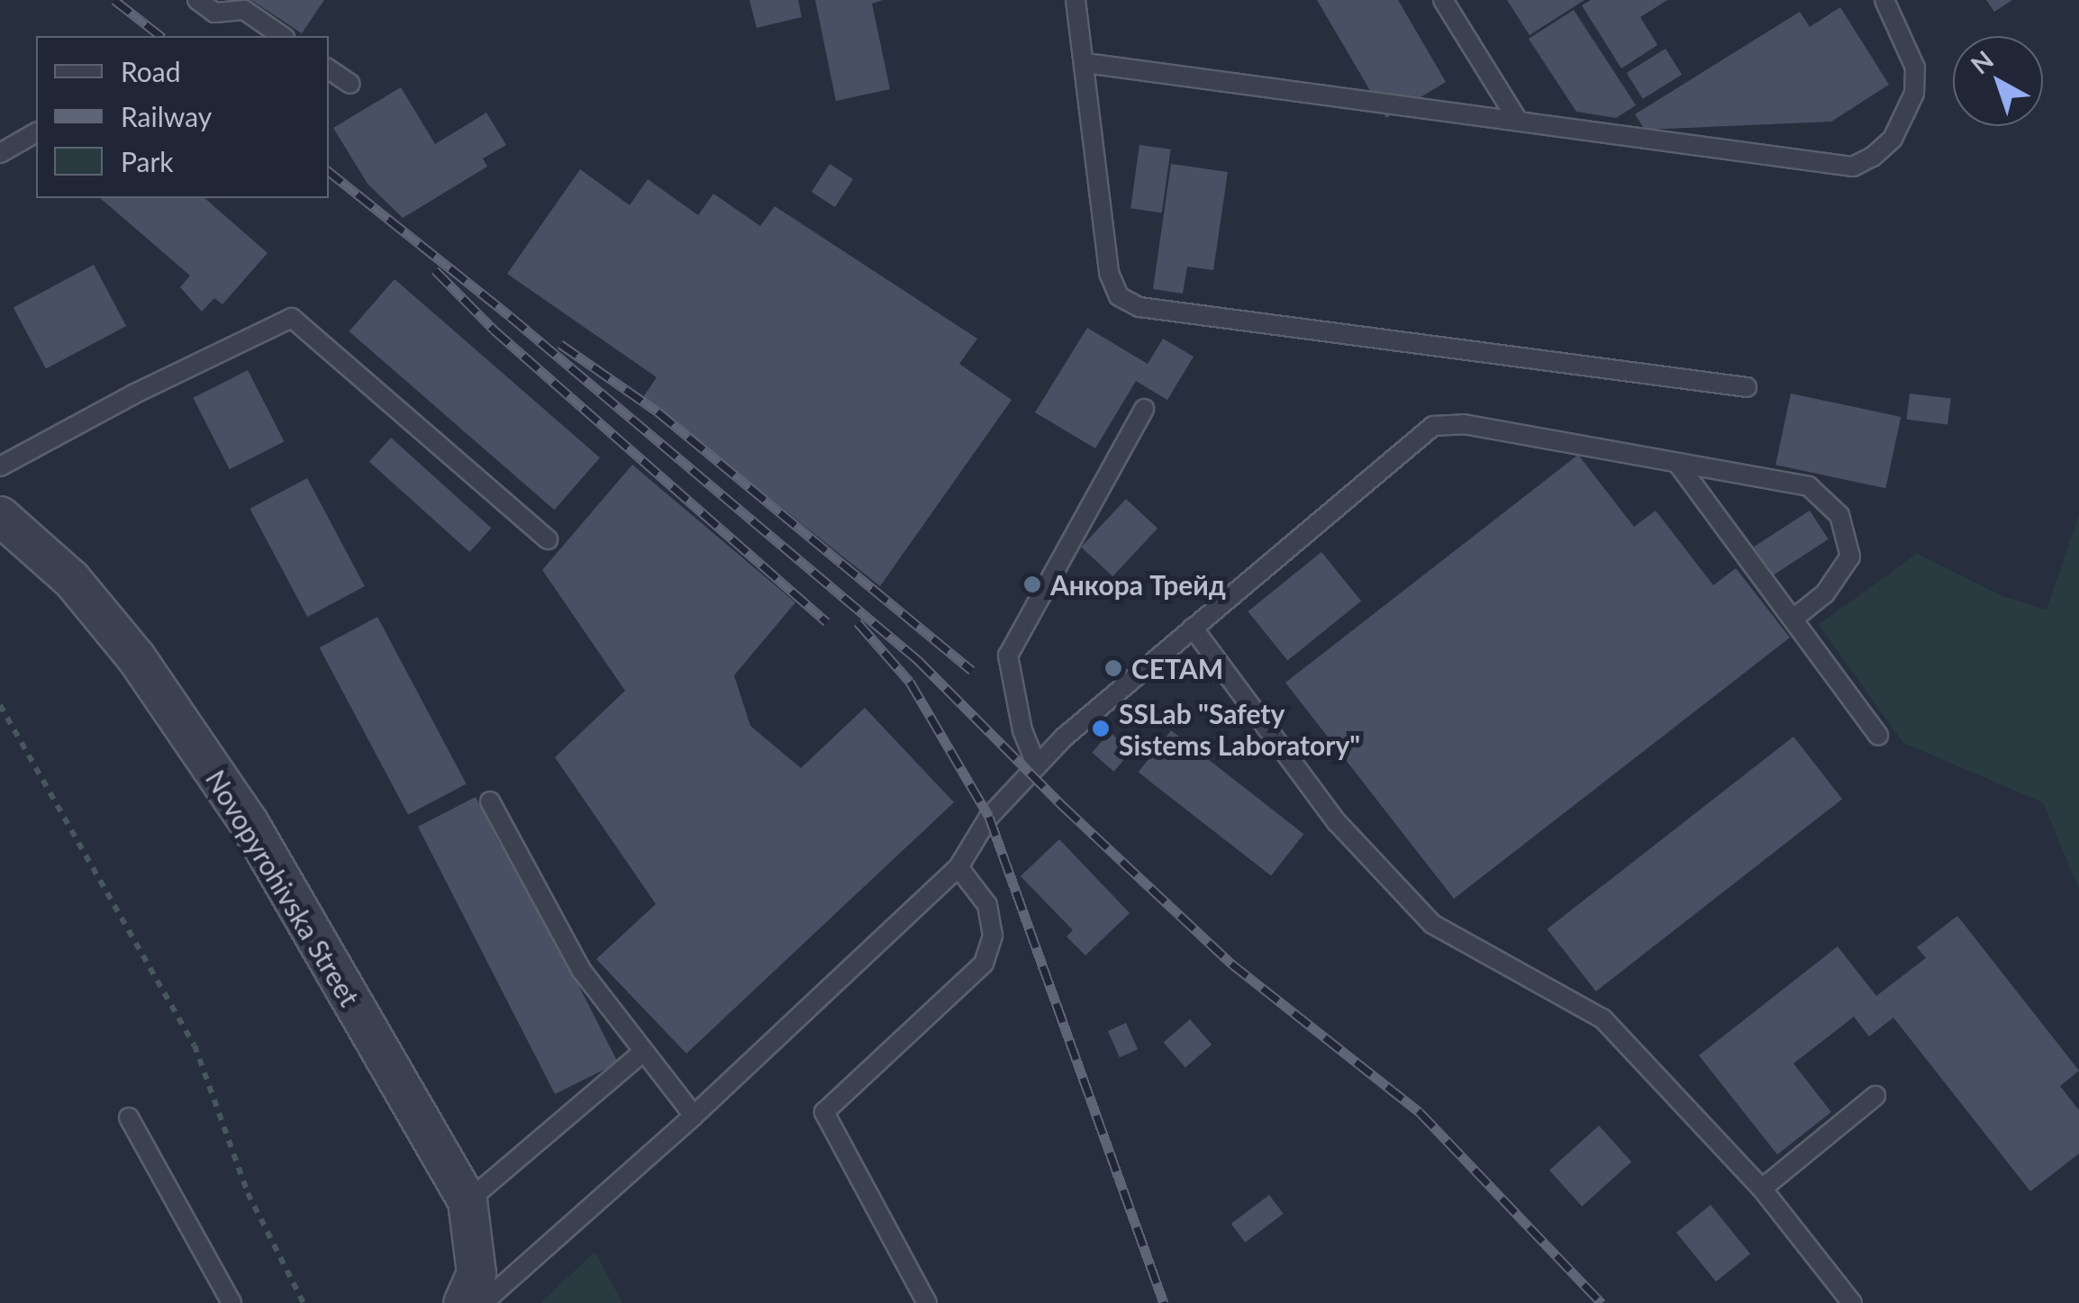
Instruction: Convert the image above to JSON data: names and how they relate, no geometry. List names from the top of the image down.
{
  "streets": {
    "street": ["Novopyrohivska Street"]
  },
  "places": ["Анкора Трейд", "СЕТАМ", "SSLab \"Safety Sistems Laboratory\""],
  "legend": ["Road", "Railway", "Park"],
  "north": "top left"
}
